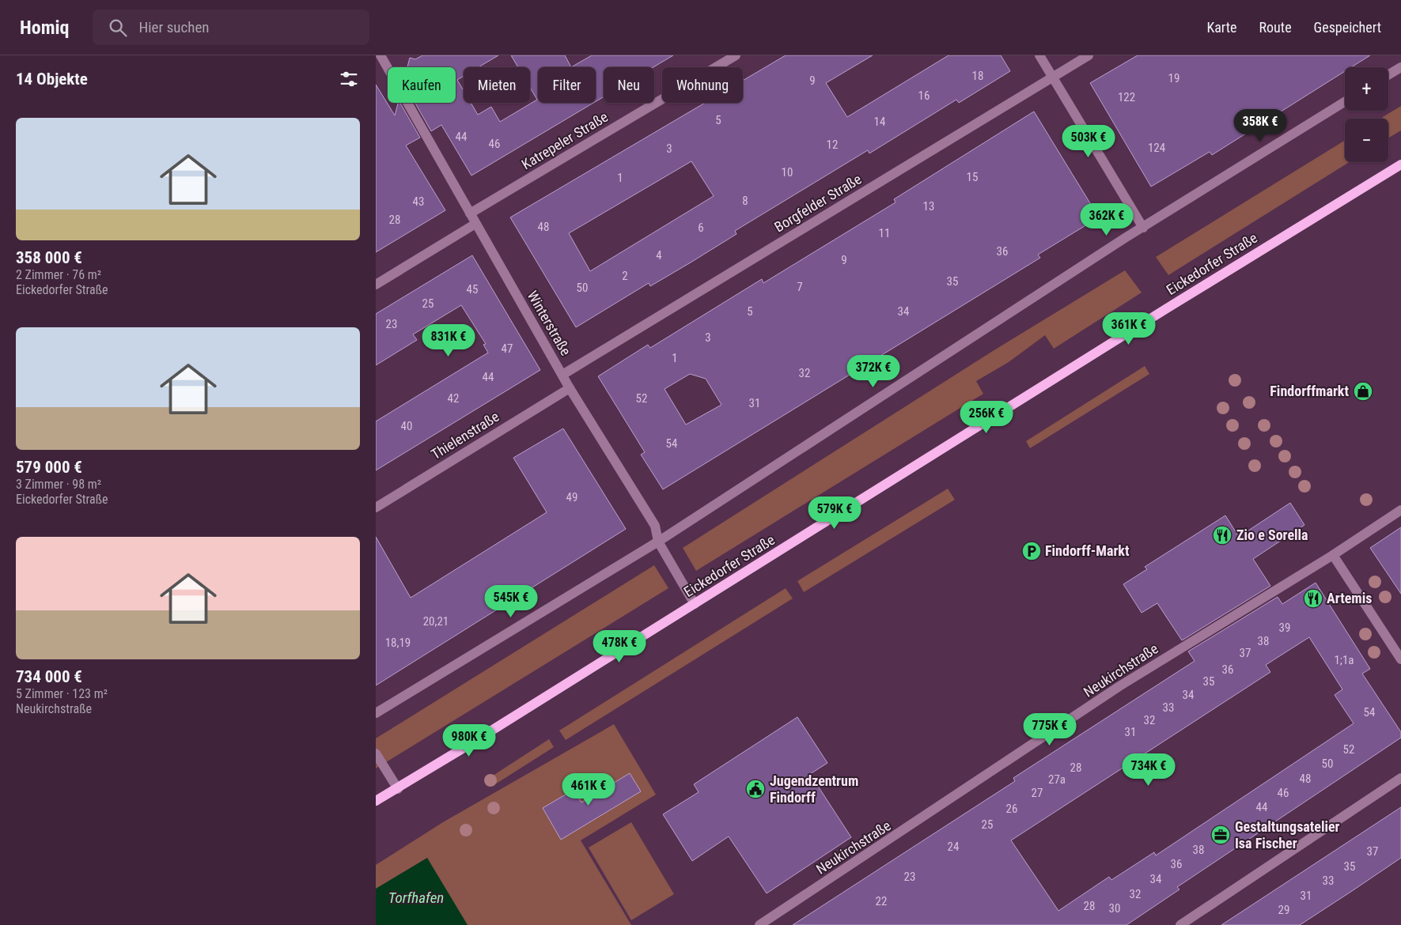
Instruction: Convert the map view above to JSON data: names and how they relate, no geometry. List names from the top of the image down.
{
  "streets": {
    "main road": ["Eickedorfer Straße"],
    "street": [
      "Katrepeler Straße",
      "Borgfelder Straße",
      "Winterstraße",
      "Thielenstraße",
      "Neukirchstraße"
    ]
  },
  "crossings": [
    ["Katrepeler Straße", "Winterstraße"],
    ["Borgfelder Straße", "Winterstraße"],
    ["Eickedorfer Straße", "Winterstraße"],
    ["Winterstraße", "Thielenstraße"]
  ],
  "water": ["Torfhafen"],
  "places": {
    "shop": ["Findorffmarkt"],
    "restaurant": ["Zio e Sorella", "Artemis"],
    "parking": ["Findorff-Markt"],
    "public building": ["Jugendzentrum Findorff"],
    "office": ["Gestaltungsatelier Isa Fischer"]
  },
  "house_numbers": [
    "18",
    "19",
    "9",
    "16",
    "122",
    "5",
    "14",
    "44",
    "46",
    "12",
    "124",
    "3",
    "10",
    "15",
    "1",
    "8",
    "43",
    "13",
    "28",
    "48",
    "6",
    "11",
    "36",
    "4",
    "9",
    "2",
    "35",
    "7",
    "50",
    "45",
    "25",
    "5",
    "34",
    "23",
    "3",
    "47",
    "1",
    "32",
    "44",
    "42",
    "52",
    "31",
    "40",
    "54",
    "49",
    "20,21",
    "39",
    "38",
    "18,19",
    "37",
    "1;1a",
    "36",
    "35",
    "34",
    "33",
    "54",
    "32",
    "31",
    "52",
    "50",
    "28",
    "48",
    "27a",
    "27",
    "46",
    "44",
    "26",
    "25",
    "24",
    "38",
    "37",
    "36",
    "35",
    "23",
    "34",
    "33",
    "32",
    "31",
    "22",
    "28",
    "30",
    "29"
  ],
  "page": {
    "header": "Homiq",
    "search": "Hier suchen",
    "nav": ["Karte", "Route", "Gespeichert"],
    "heading": "14 Objekte",
    "map_buttons": ["+", "−"],
    "chip": [
      "Kaufen",
      "Mieten",
      "Filter",
      "Neu",
      "Wohnung"
    ],
    "list": [
      {
        "name": "358 000 €",
        "note": "2 Zimmer · 76 m² · Eickedorfer Straße"
      },
      {
        "name": "579 000 €",
        "note": "3 Zimmer · 98 m² · Eickedorfer Straße"
      },
      {
        "name": "734 000 €",
        "note": "5 Zimmer · 123 m² · Neukirchstraße"
      }
    ],
    "price": [
      "358K €",
      "503K €",
      "362K €",
      "361K €",
      "831K €",
      "372K €",
      "256K €",
      "579K €",
      "545K €",
      "478K €",
      "775K €",
      "980K €",
      "734K €",
      "461K €"
    ]
  }
}
